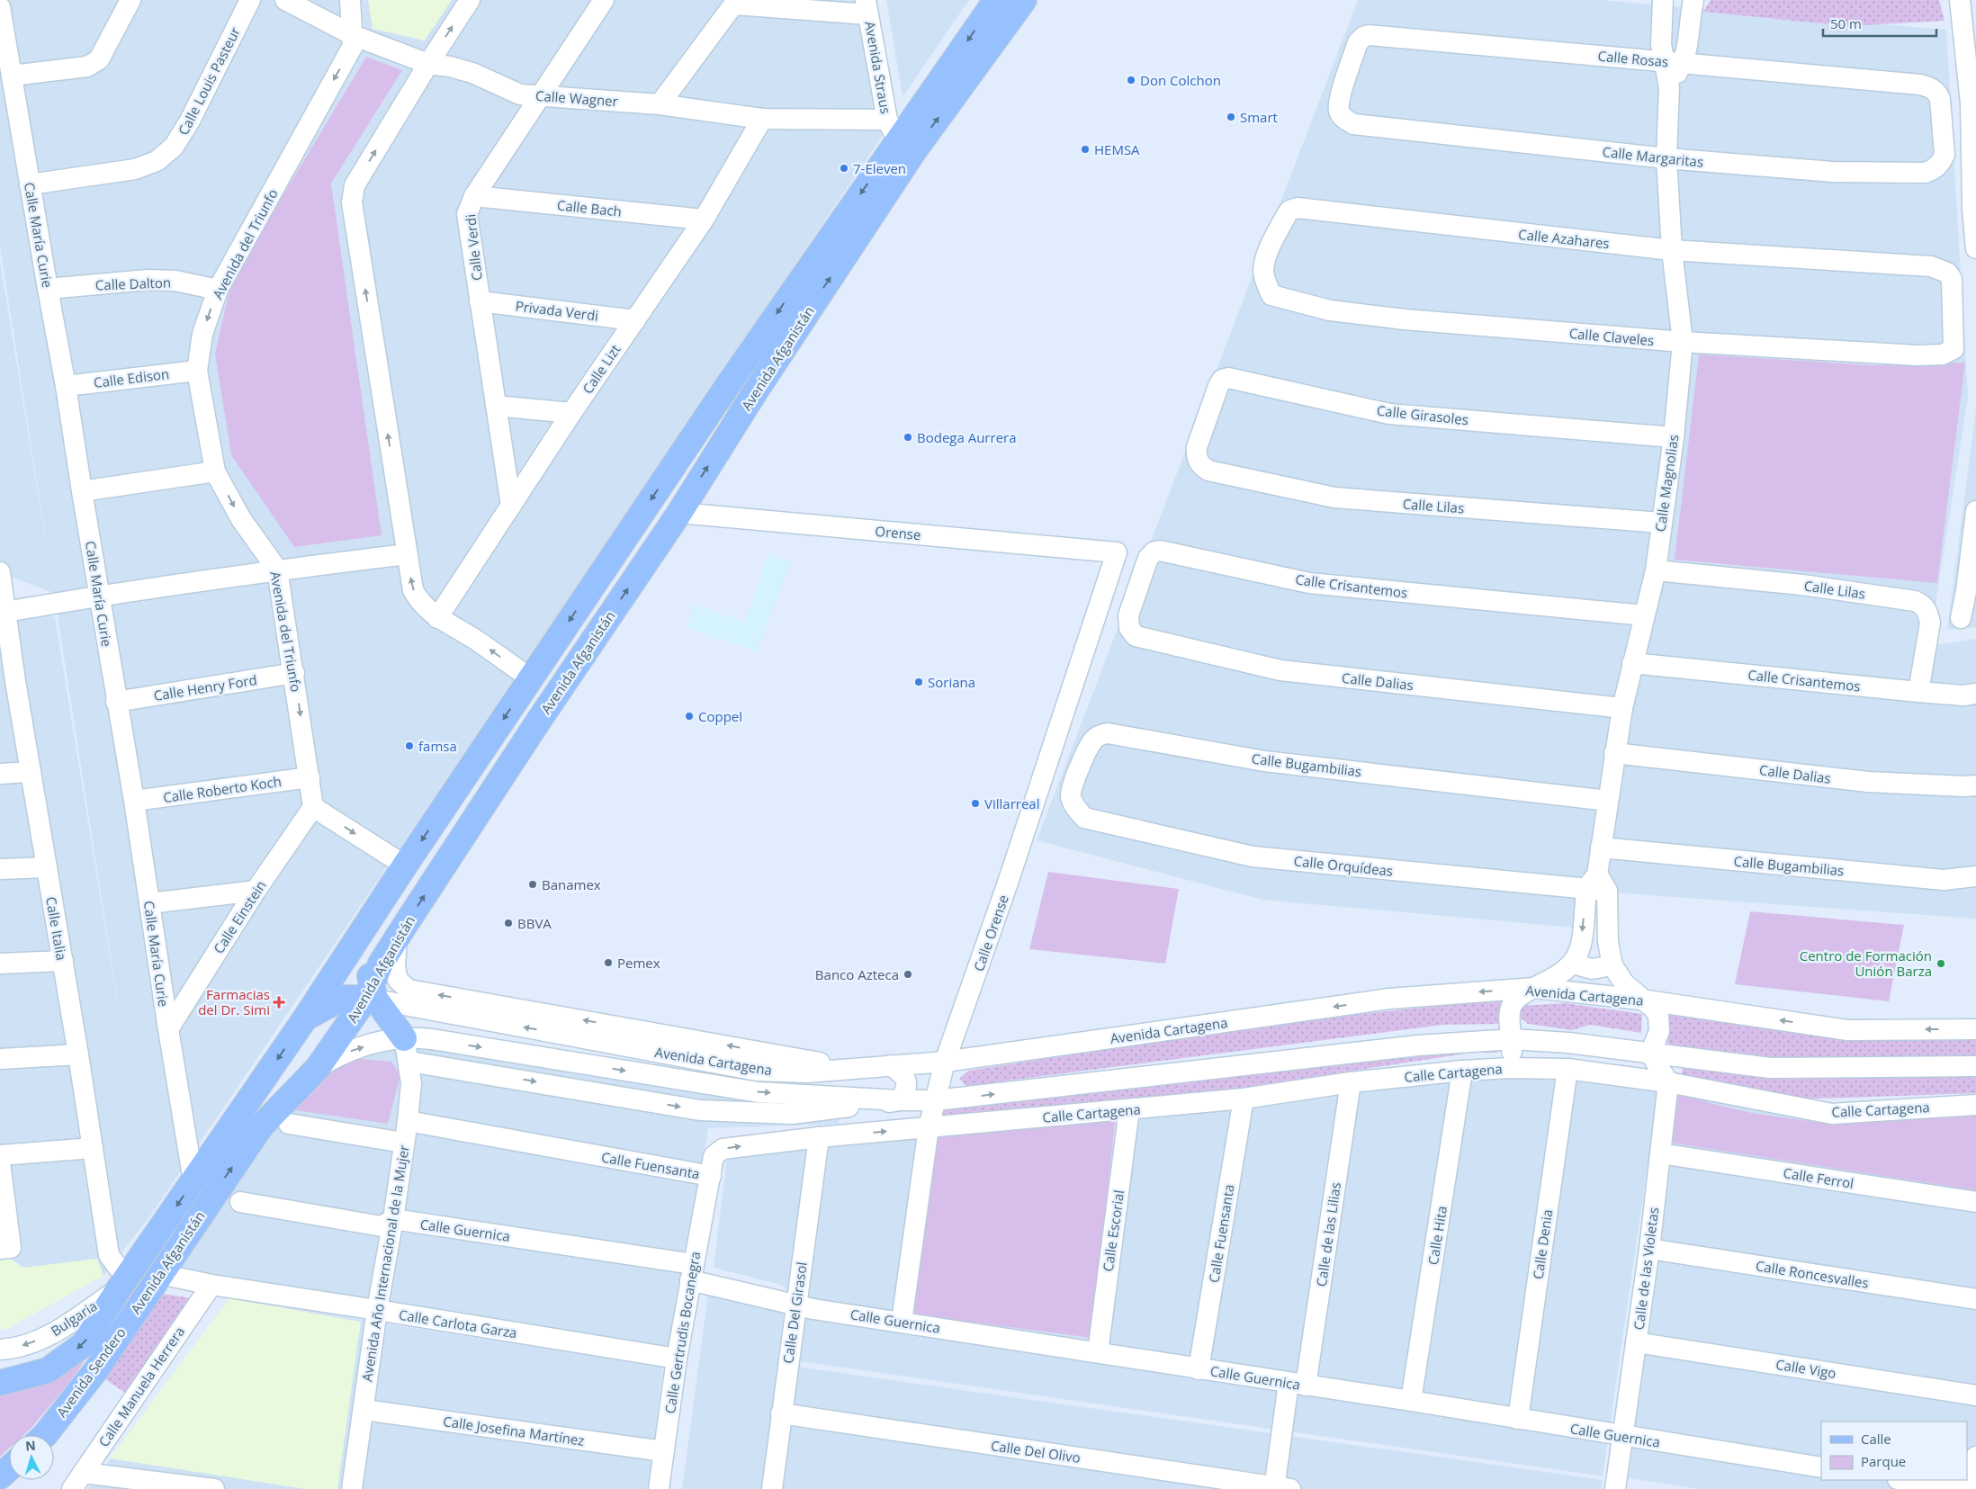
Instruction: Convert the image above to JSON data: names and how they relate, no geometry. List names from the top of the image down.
{
  "streets": {
    "main road": ["Avenida Afganistán", "Avenida Sendero"],
    "street": [
      "Calle Rosas",
      "Avenida Straus",
      "Calle Louis Pasteur",
      "Calle Wagner",
      "Calle Margaritas",
      "Calle Bach",
      "Calle María Curie",
      "Calle Azahares",
      "Avenida del Triunfo",
      "Calle Verdi",
      "Calle Dalton",
      "Privada Verdi",
      "Calle Claveles",
      "Calle Lizt",
      "Calle Edison",
      "Calle Girasoles",
      "Calle Magnolias",
      "Calle Lilas",
      "Orense",
      "Calle Crisantemos",
      "Calle Dalias",
      "Calle Henry Ford",
      "Calle Bugambilias",
      "Calle Roberto Koch",
      "Calle Orquídeas",
      "Calle Einstein",
      "Calle Italia",
      "Calle Orense",
      "Avenida Cartagena",
      "Calle Cartagena",
      "Calle Fuensanta",
      "Calle Ferrol",
      "Calle Guernica",
      "Calle Escorial",
      "Calle de las Lilias",
      "Calle Hita",
      "Calle Denia",
      "Avenida Año Internacional de la Mujer",
      "Calle de las Violetas",
      "Calle Roncesvalles",
      "Calle Del Girasol",
      "Bulgaria",
      "Calle Carlota Garza",
      "Calle Gertrudis Bocanegra",
      "Calle Vigo",
      "Calle Manuela Herrera",
      "Calle Josefina Martínez",
      "Calle Del Olivo"
    ]
  },
  "crossings": [
    ["Calle Rosas", "Calle Margaritas"],
    ["Calle Rosas", "Calle Magnolias"],
    ["Avenida Straus", "Calle Wagner"],
    ["Avenida Straus", "Avenida Afganistán"],
    ["Calle Louis Pasteur", "Calle María Curie"],
    ["Calle Wagner", "Avenida del Triunfo"],
    ["Calle Wagner", "Calle Verdi"],
    ["Calle Wagner", "Avenida Afganistán"],
    ["Calle Wagner", "Calle Lizt"],
    ["Calle Margaritas", "Calle Magnolias"],
    ["Calle Bach", "Calle Verdi"],
    ["Calle Bach", "Calle Lizt"],
    ["Calle María Curie", "Calle Dalton"],
    ["Calle María Curie", "Avenida Afganistán"],
    ["Calle María Curie", "Calle Edison"],
    ["Calle María Curie", "Calle Henry Ford"],
    ["Calle María Curie", "Calle Roberto Koch"],
    ["Calle María Curie", "Calle Einstein"],
    ["Calle Azahares", "Calle Claveles"],
    ["Calle Azahares", "Calle Magnolias"],
    ["Avenida del Triunfo", "Calle Dalton"],
    ["Avenida del Triunfo", "Calle Edison"],
    ["Avenida del Triunfo", "Calle Henry Ford"],
    ["Avenida del Triunfo", "Calle Roberto Koch"],
    ["Avenida del Triunfo", "Calle Einstein"],
    ["Calle Verdi", "Privada Verdi"],
    ["Calle Verdi", "Calle Lizt"],
    ["Privada Verdi", "Calle Lizt"],
    ["Calle Claveles", "Calle Magnolias"],
    ["Avenida Afganistán", "Orense"],
    ["Avenida Afganistán", "Calle Italia"],
    ["Avenida Afganistán", "Avenida Cartagena"],
    ["Avenida Afganistán", "Bulgaria"],
    ["Avenida Afganistán", "Calle Carlota Garza"],
    ["Avenida Afganistán", "Avenida Sendero"],
    ["Calle Girasoles", "Calle Magnolias"],
    ["Calle Girasoles", "Calle Lilas"],
    ["Calle Magnolias", "Calle Lilas"],
    ["Calle Magnolias", "Calle Crisantemos"],
    ["Calle Magnolias", "Calle Dalias"],
    ["Calle Magnolias", "Calle Bugambilias"],
    ["Calle Magnolias", "Calle Orquídeas"],
    ["Calle Magnolias", "Avenida Cartagena"],
    ["Calle Lilas", "Calle Crisantemos"],
    ["Orense", "Calle Orense"],
    ["Calle Crisantemos", "Calle Dalias"],
    ["Calle Bugambilias", "Calle Orquídeas"],
    ["Calle Italia", "Bulgaria"],
    ["Calle Orense", "Avenida Cartagena"],
    ["Calle Orense", "Calle Cartagena"],
    ["Calle Orense", "Calle Fuensanta"],
    ["Calle Orense", "Calle Guernica"],
    ["Avenida Cartagena", "Avenida Año Internacional de la Mujer"],
    ["Calle Cartagena", "Calle Fuensanta"],
    ["Calle Cartagena", "Calle Escorial"],
    ["Calle Cartagena", "Calle de las Lilias"],
    ["Calle Cartagena", "Calle Hita"],
    ["Calle Cartagena", "Calle Denia"],
    ["Calle Cartagena", "Calle de las Violetas"],
    ["Calle Fuensanta", "Calle Guernica"],
    ["Calle Fuensanta", "Avenida Año Internacional de la Mujer"],
    ["Calle Fuensanta", "Calle Del Girasol"],
    ["Calle Fuensanta", "Calle Gertrudis Bocanegra"],
    ["Calle Ferrol", "Calle de las Violetas"],
    ["Calle Guernica", "Calle Escorial"],
    ["Calle Guernica", "Calle de las Lilias"],
    ["Calle Guernica", "Calle Hita"],
    ["Calle Guernica", "Calle Denia"],
    ["Calle Guernica", "Avenida Año Internacional de la Mujer"],
    ["Calle Guernica", "Calle de las Violetas"],
    ["Calle Guernica", "Calle Del Girasol"],
    ["Calle Guernica", "Calle Gertrudis Bocanegra"],
    ["Calle de las Lilias", "Calle Del Olivo"],
    ["Avenida Año Internacional de la Mujer", "Calle Carlota Garza"],
    ["Avenida Año Internacional de la Mujer", "Calle Josefina Martínez"],
    ["Calle de las Violetas", "Calle Roncesvalles"],
    ["Calle de las Violetas", "Calle Vigo"],
    ["Calle Del Girasol", "Calle Del Olivo"],
    ["Calle Carlota Garza", "Calle Gertrudis Bocanegra"],
    ["Calle Carlota Garza", "Calle Manuela Herrera"],
    ["Calle Gertrudis Bocanegra", "Calle Josefina Martínez"]
  ],
  "one_way": ["Bulgaria"],
  "places": {
    "other": [
      "Don Colchon",
      "Smart",
      "HEMSA",
      "7-Eleven",
      "Bodega Aurrera",
      "Soriana",
      "Coppel",
      "famsa",
      "Villarreal",
      "Banamex",
      "BBVA",
      "Pemex",
      "Centro de Formación Unión Barza",
      "Banco Azteca"
    ],
    "health": ["Farmacias del Dr. Simi"]
  },
  "legend": ["Calle", "Parque"],
  "scale_bar": "50 m",
  "north": "top"
}
